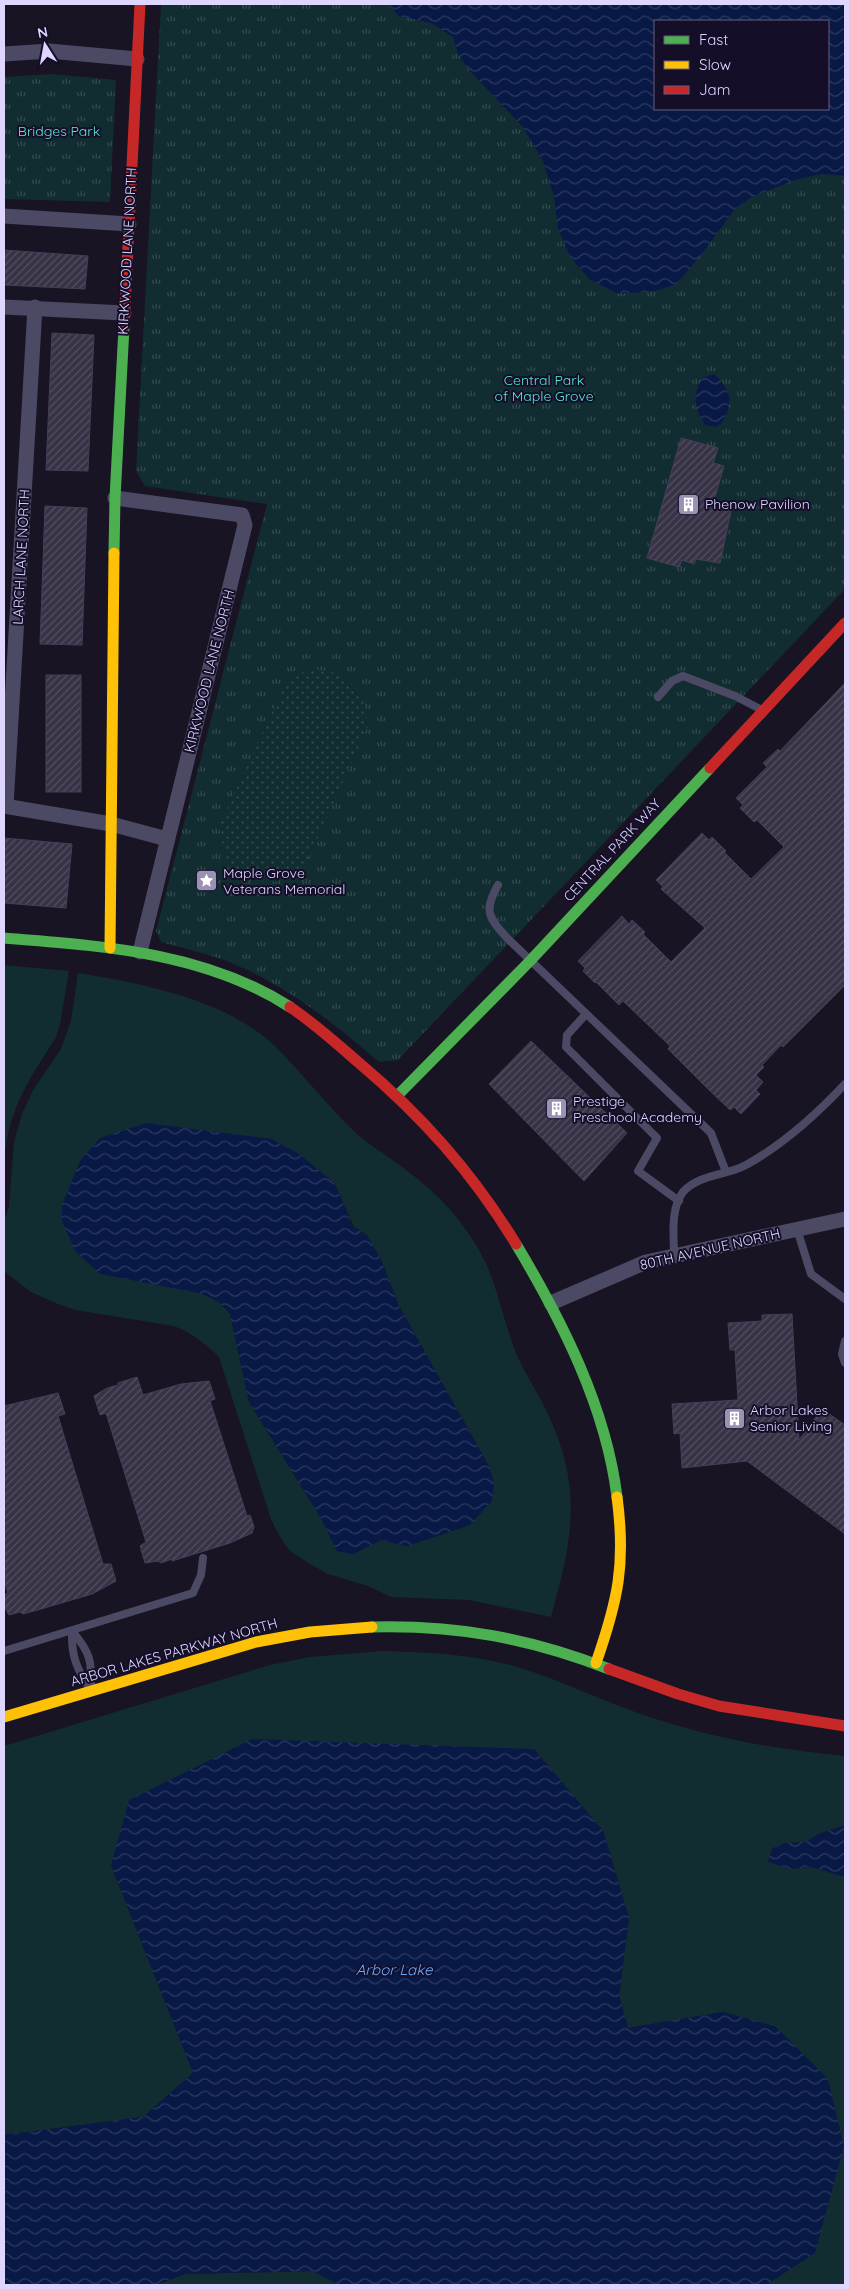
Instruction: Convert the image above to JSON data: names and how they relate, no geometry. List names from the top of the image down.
{
  "streets": {
    "street": [
      "KIRKWOOD LANE NORTH",
      "LARCH LANE NORTH",
      "CENTRAL PARK WAY",
      "80TH AVENUE NORTH",
      "ARBOR LAKES PARKWAY NORTH"
    ]
  },
  "water": ["Arbor Lake"],
  "parks": ["Bridges Park", "Central Park of Maple Grove"],
  "places": {
    "building": ["Phenow Pavilion", "Prestige Preschool Academy", "Arbor Lakes Senior Living"],
    "place": ["Maple Grove Veterans Memorial"]
  },
  "legend": ["Fast", "Slow", "Jam"],
  "north": "top"
}
